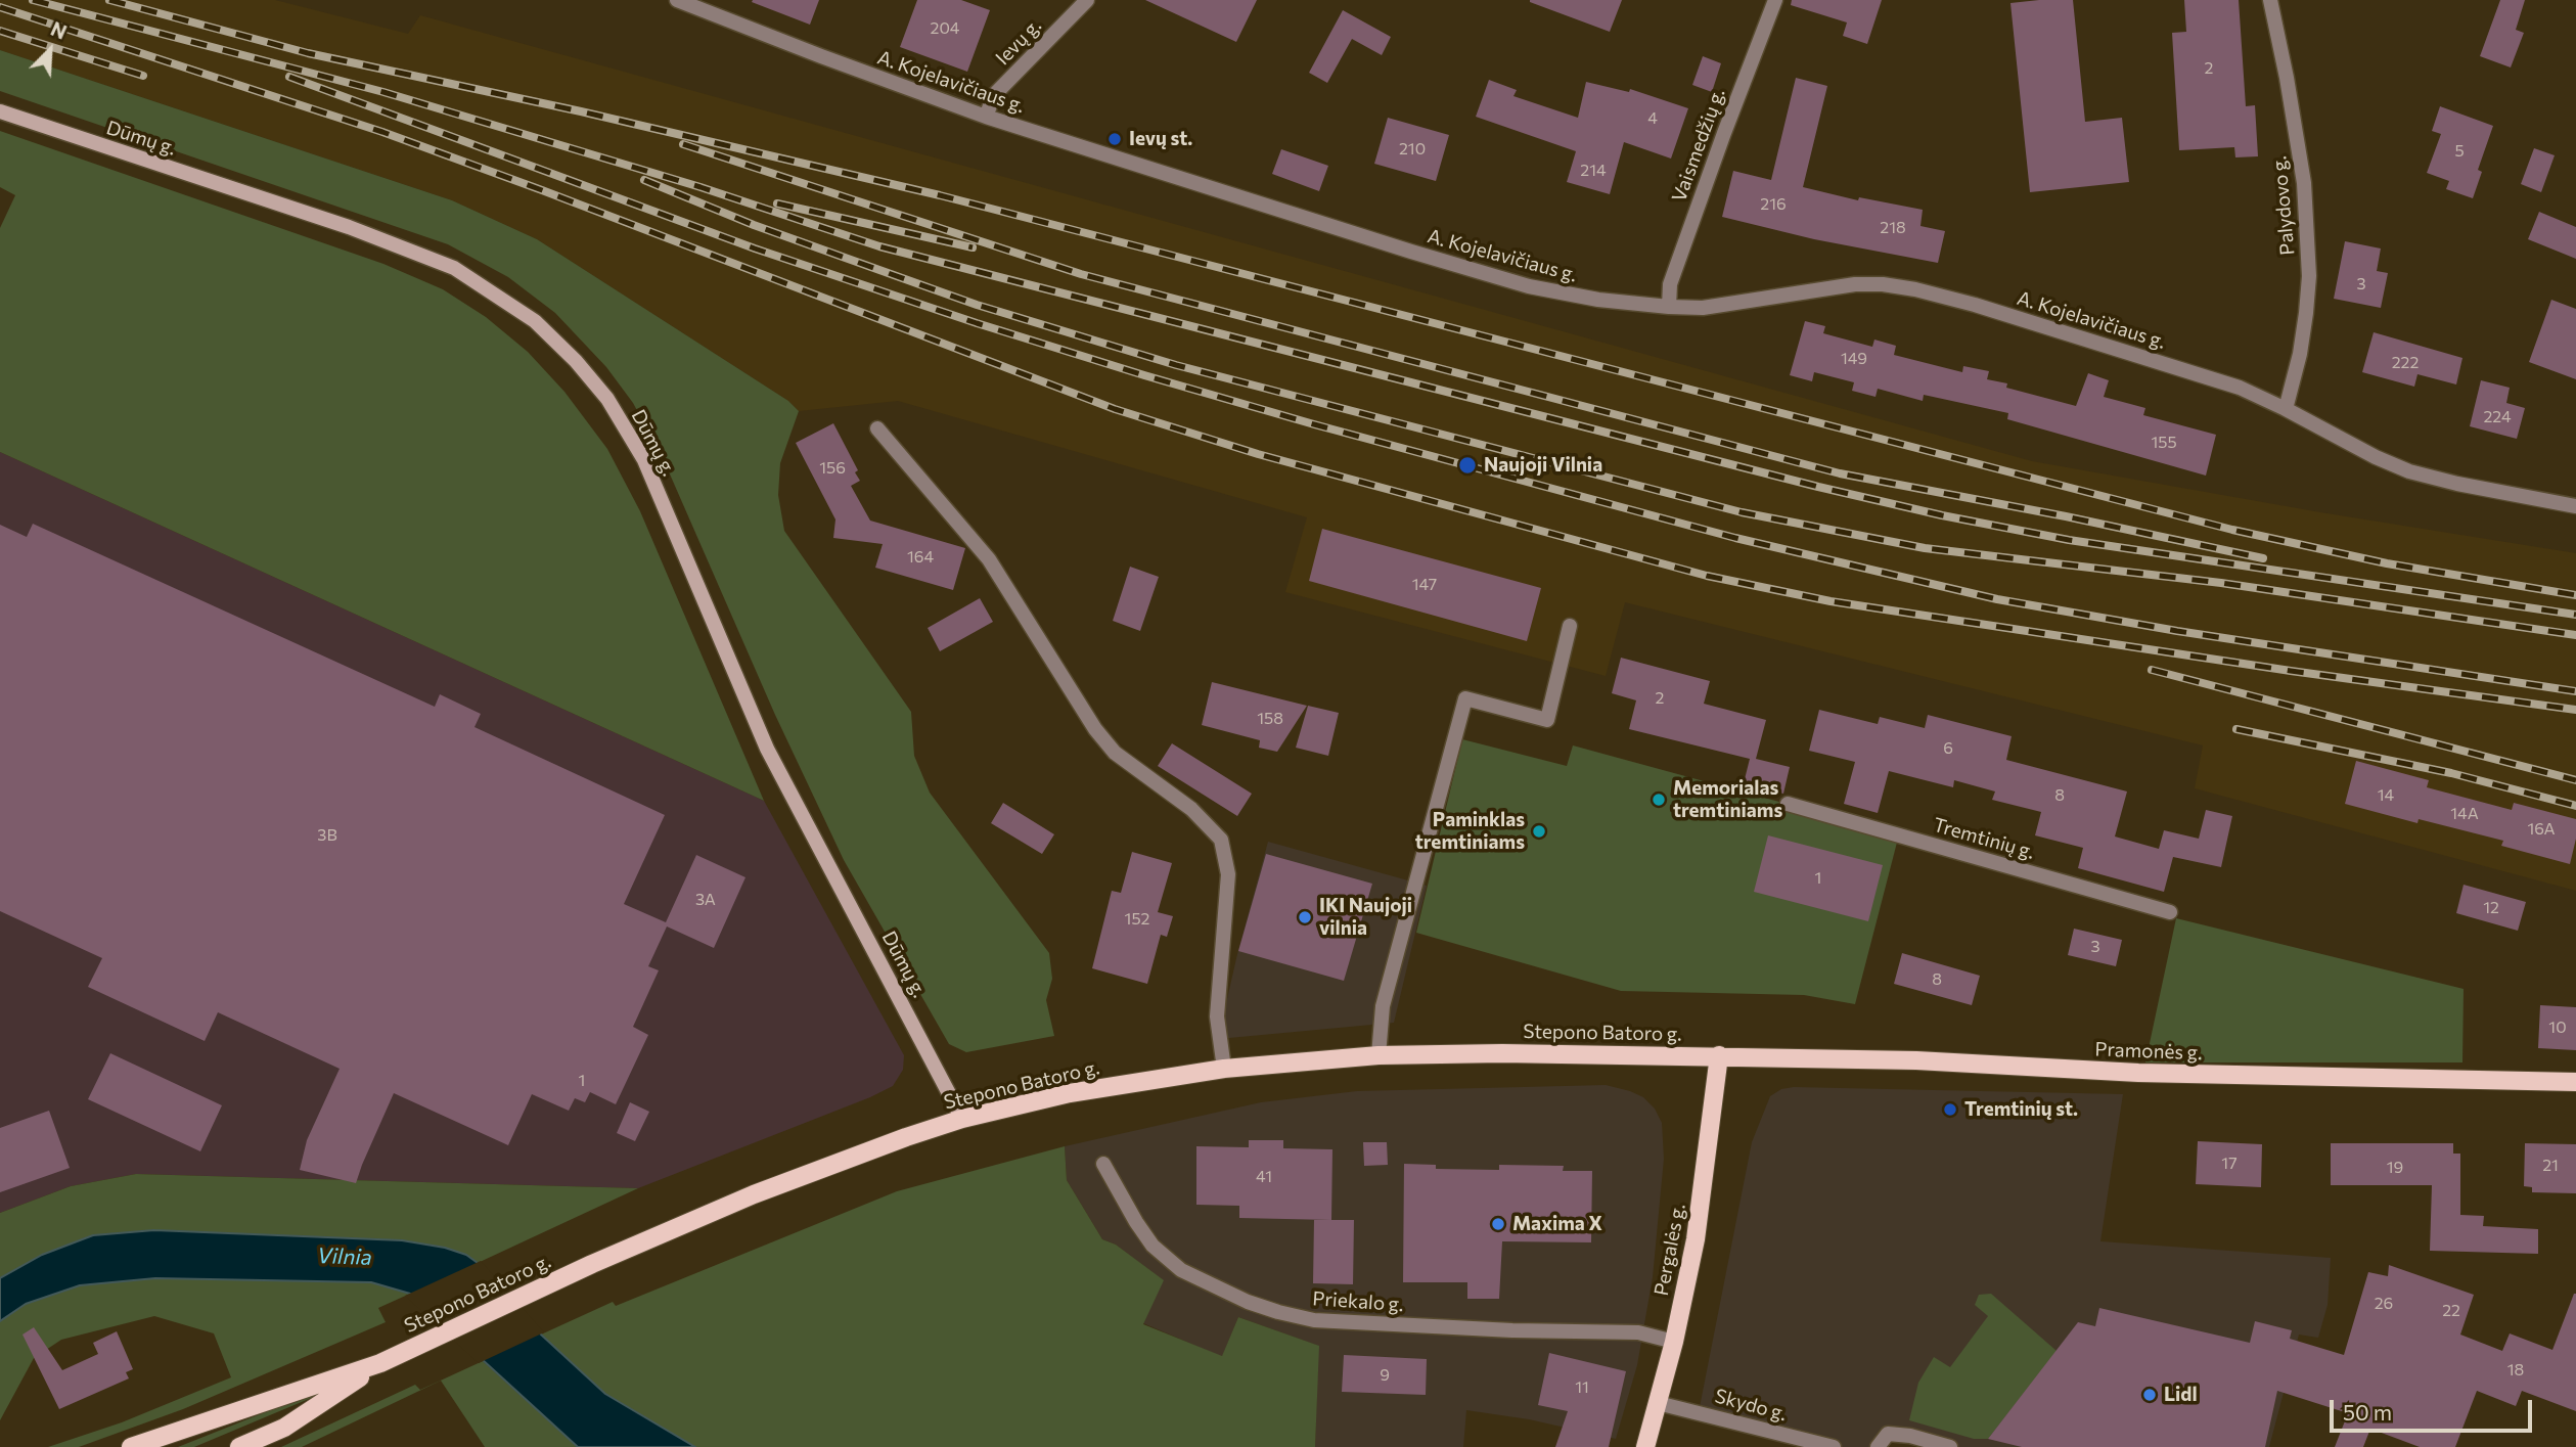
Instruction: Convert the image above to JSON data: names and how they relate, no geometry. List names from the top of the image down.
{
  "streets": {
    "main road": [
      "Dūmų g.",
      "Stepono Batoro g.",
      "Pramonės g.",
      "Pergalės g."
    ],
    "street": [
      "Ievų g.",
      "A. Kojelavičiaus g.",
      "Vaismedžių g.",
      "Palydovo g.",
      "Tremtinių g.",
      "Priekalo g.",
      "Skydo g."
    ]
  },
  "crossings": [
    ["Ievų g.", "A. Kojelavičiaus g."],
    ["A. Kojelavičiaus g.", "Vaismedžių g."],
    ["A. Kojelavičiaus g.", "Palydovo g."],
    ["Dūmų g.", "Stepono Batoro g."],
    ["Stepono Batoro g.", "Pramonės g."],
    ["Stepono Batoro g.", "Pergalės g."],
    ["Pramonės g.", "Pergalės g."],
    ["Pergalės g.", "Priekalo g."],
    ["Pergalės g.", "Skydo g."]
  ],
  "water": ["Vilnia"],
  "places": [
    "Ievų st.",
    "Naujoji Vilnia",
    "Memorialas tremtiniams",
    "Paminklas tremtiniams",
    "IKI Naujoji vilnia",
    "Tremtinių st.",
    "Maxima X",
    "Lidl"
  ],
  "house_numbers": [
    "204",
    "2",
    "4",
    "210",
    "5",
    "214",
    "216",
    "218",
    "3",
    "149",
    "222",
    "224",
    "155",
    "156",
    "164",
    "147",
    "2",
    "158",
    "6",
    "8",
    "14",
    "14A",
    "16A",
    "3B",
    "1",
    "3A",
    "12",
    "152",
    "3",
    "8",
    "10",
    "1",
    "17",
    "21",
    "19",
    "41",
    "26",
    "22",
    "18",
    "9",
    "11"
  ],
  "scale_bar": "50 m",
  "north": "top right"
}
